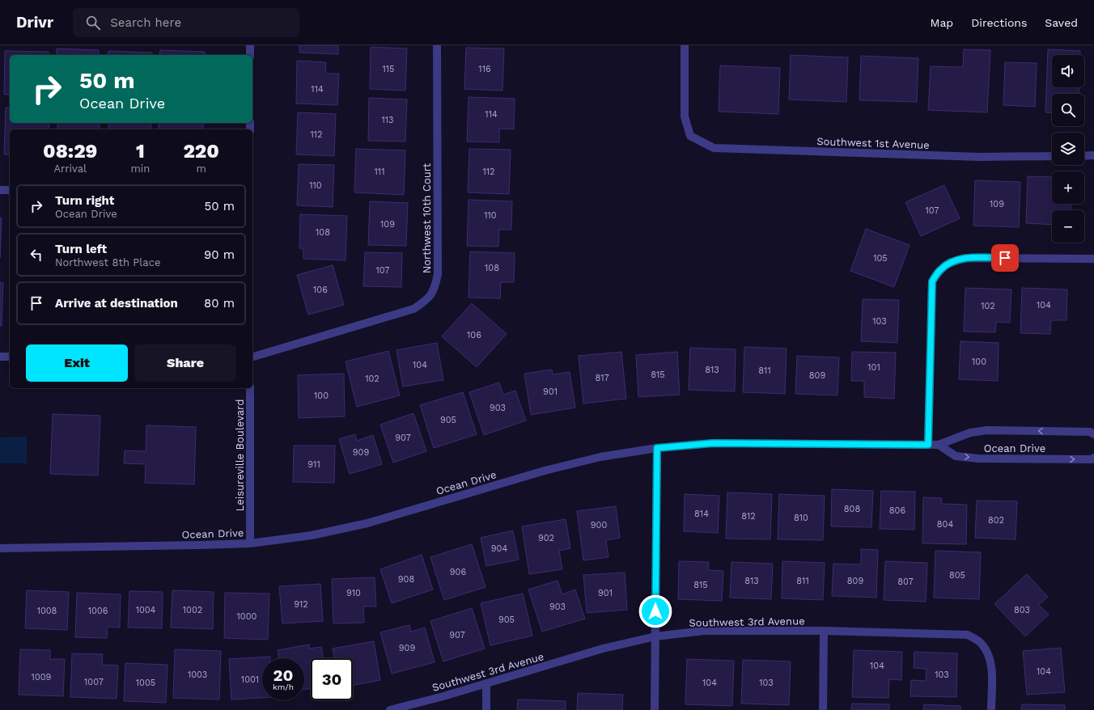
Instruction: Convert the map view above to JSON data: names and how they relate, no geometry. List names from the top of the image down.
{
  "streets": {
    "street": [
      "Southwest 1st Avenue",
      "Northwest 10th Court",
      "Ocean Drive",
      "Leisureville Boulevard",
      "Southwest 3rd Avenue"
    ]
  },
  "crossings": [
    ["Ocean Drive", "Leisureville Boulevard"]
  ],
  "house_numbers": [
    "115",
    "116",
    "114",
    "114",
    "113",
    "112",
    "111",
    "112",
    "110",
    "109",
    "107",
    "110",
    "109",
    "108",
    "105",
    "108",
    "107",
    "106",
    "104",
    "102",
    "103",
    "106",
    "100",
    "104",
    "101",
    "813",
    "811",
    "815",
    "809",
    "817",
    "102",
    "901",
    "100",
    "903",
    "905",
    "907",
    "909",
    "911",
    "808",
    "806",
    "814",
    "812",
    "810",
    "802",
    "804",
    "900",
    "902",
    "904",
    "906",
    "805",
    "908",
    "813",
    "811",
    "809",
    "807",
    "815",
    "910",
    "901",
    "912",
    "903",
    "1004",
    "1002",
    "803",
    "1008",
    "1006",
    "1000",
    "905",
    "907",
    "909",
    "104",
    "104",
    "1003",
    "103",
    "1009",
    "1001",
    "1007",
    "1005",
    "104",
    "103"
  ],
  "page": {
    "header": "Drivr",
    "search": "Search here",
    "nav": ["Map", "Directions", "Saved"],
    "map_buttons": ["+", "−"],
    "turn": ["50 m", "Ocean Drive"],
    "eta": [
      "08:29",
      "Arrival",
      "1",
      "min",
      "220",
      "m"
    ],
    "list": [
      {
        "name": "Turn right",
        "note": "Ocean Drive",
        "value": "50 m"
      },
      {
        "name": "Turn left",
        "note": "Northwest 8th Place",
        "value": "90 m"
      },
      {
        "name": "Arrive at destination",
        "value": "80 m"
      }
    ],
    "buttons": ["Exit", "Share"],
    "speed": "20 km/h",
    "limit": "30"
  }
}
